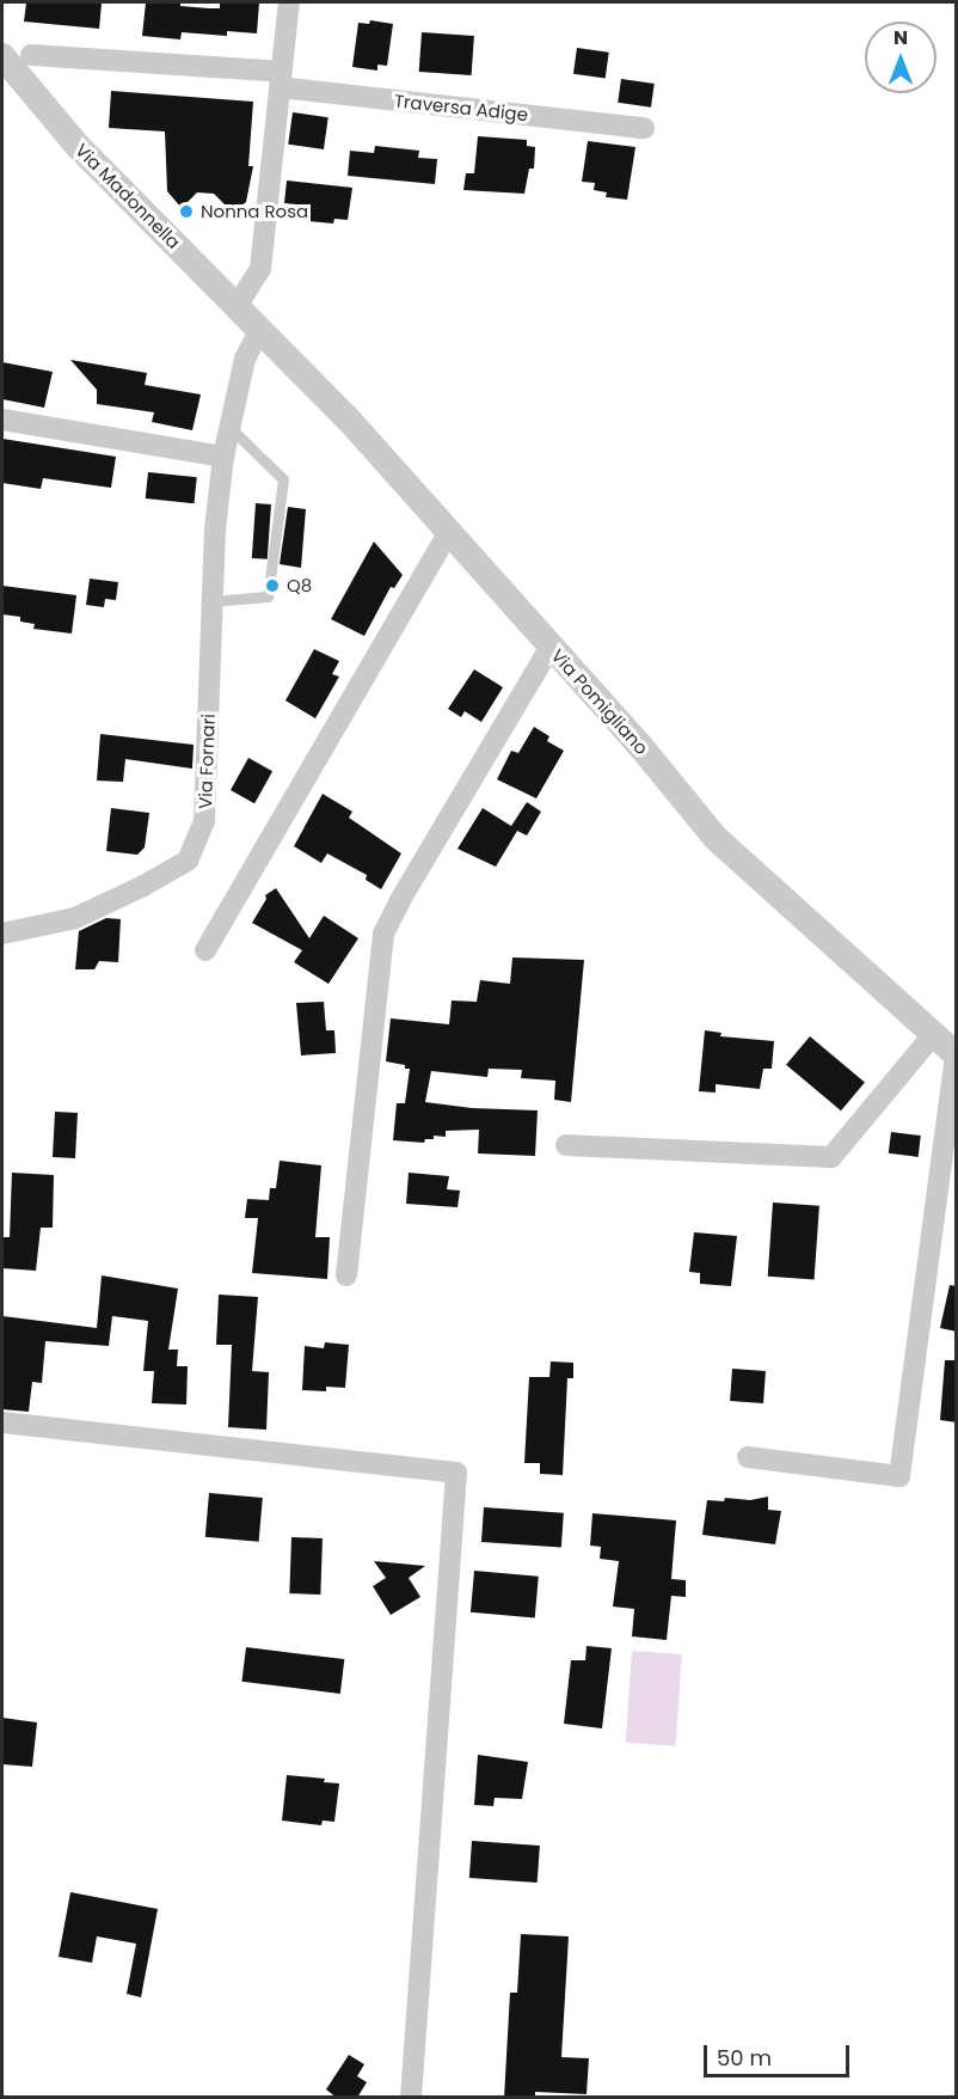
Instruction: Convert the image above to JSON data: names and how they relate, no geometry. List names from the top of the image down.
{
  "streets": {
    "street": [
      "Traversa Adige",
      "Via Madonnella",
      "Via Pomigliano",
      "Via Fornari"
    ]
  },
  "crossings": [
    ["Via Madonnella", "Via Pomigliano"],
    ["Via Madonnella", "Via Fornari"],
    ["Via Pomigliano", "Via Fornari"]
  ],
  "places": ["Nonna Rosa", "Q8"],
  "scale_bar": "50 m",
  "north": "top"
}
